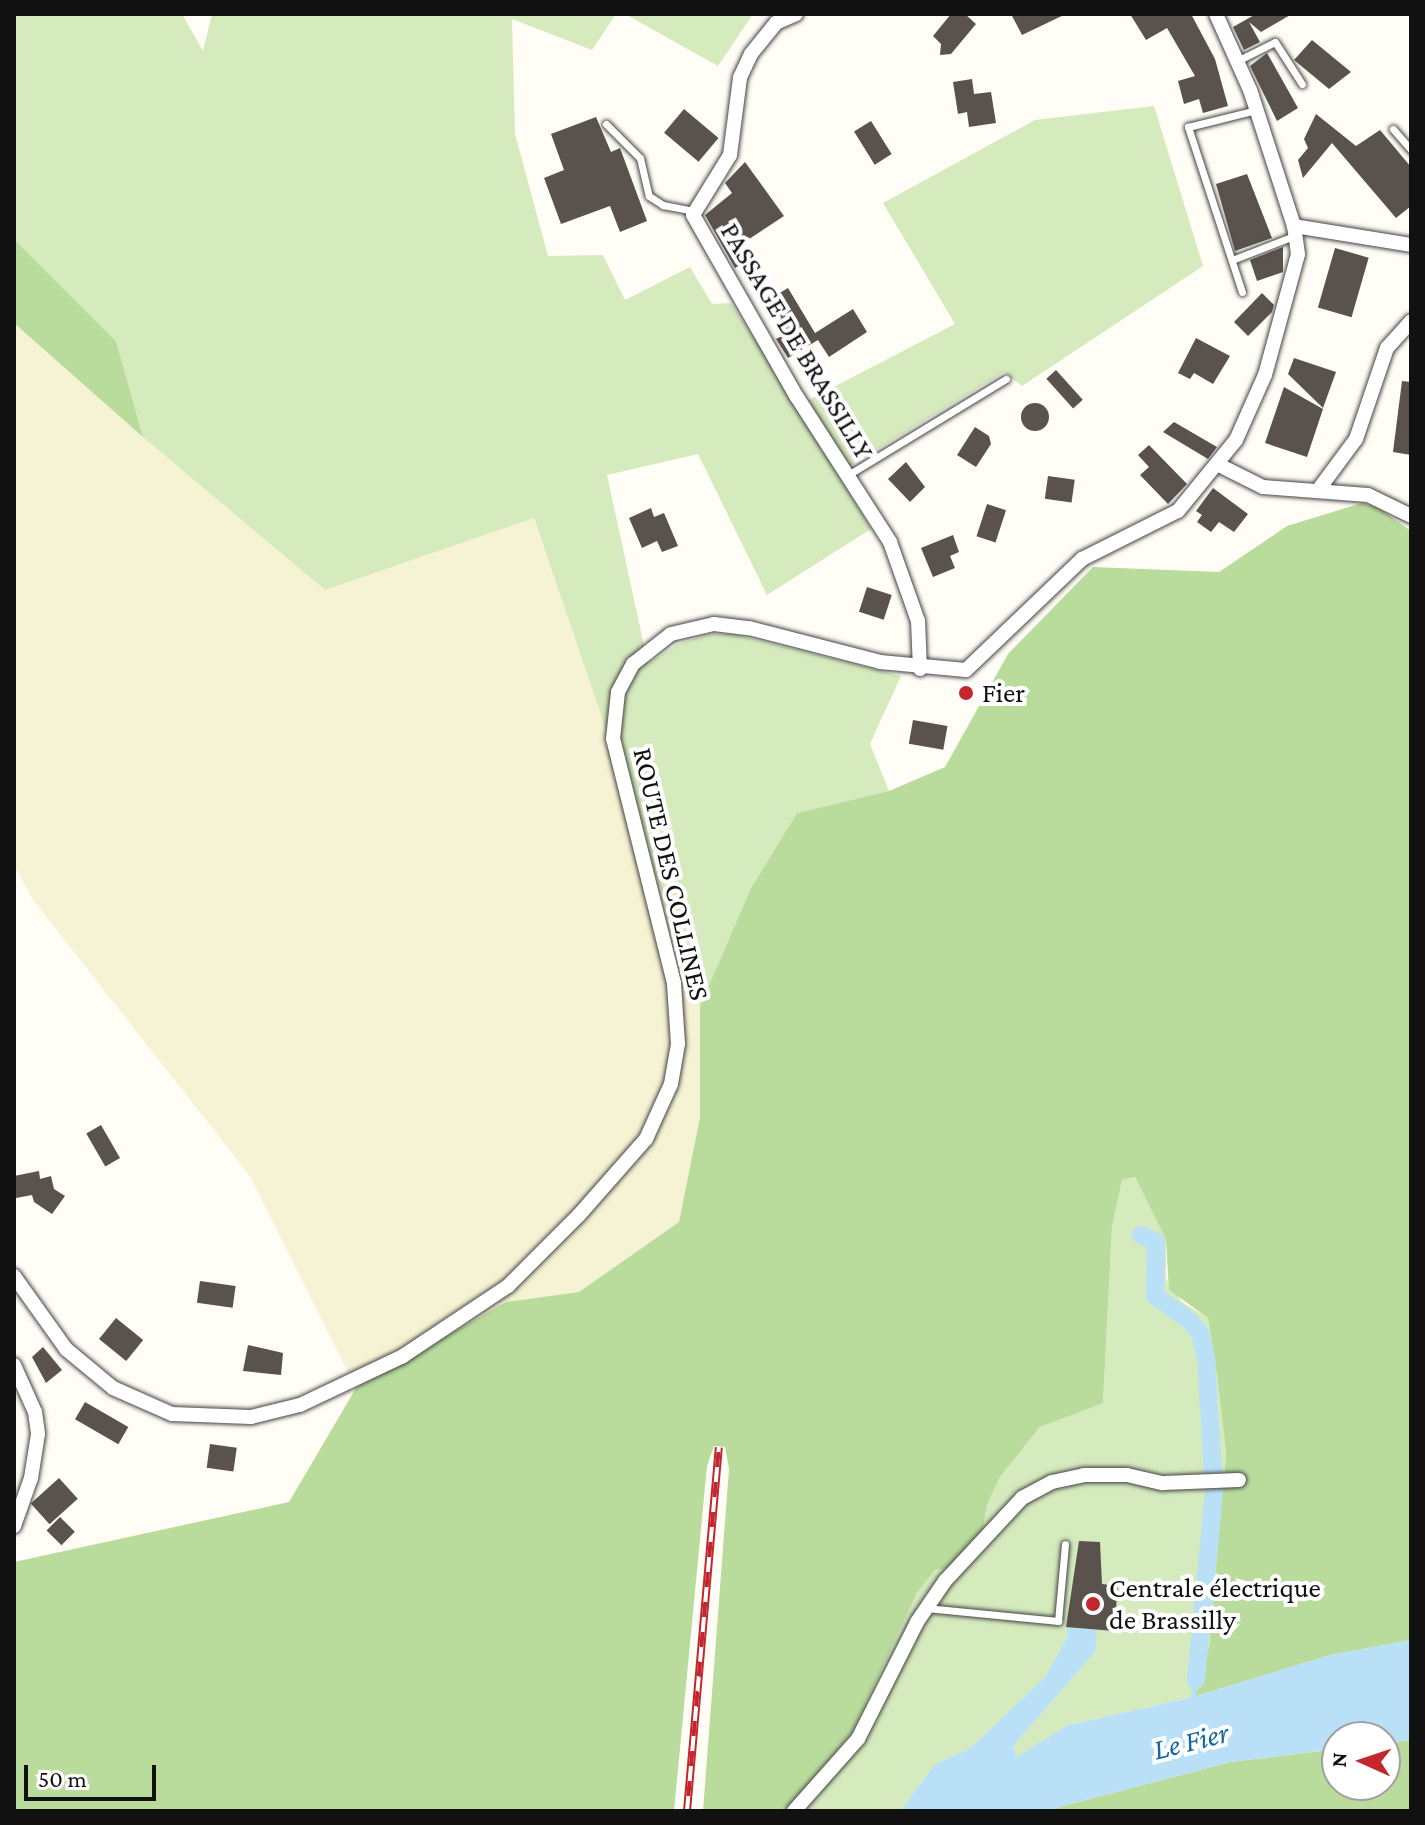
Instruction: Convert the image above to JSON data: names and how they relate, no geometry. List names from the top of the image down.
{
  "streets": {
    "street": ["PASSAGE DE BRASSILLY", "ROUTE DES COLLINES"]
  },
  "crossings": [
    ["PASSAGE DE BRASSILLY", "ROUTE DES COLLINES"]
  ],
  "water": ["Le Fier"],
  "places": ["Fier", "Centrale électrique de Brassilly"],
  "scale_bar": "50 m",
  "north": "left"
}
